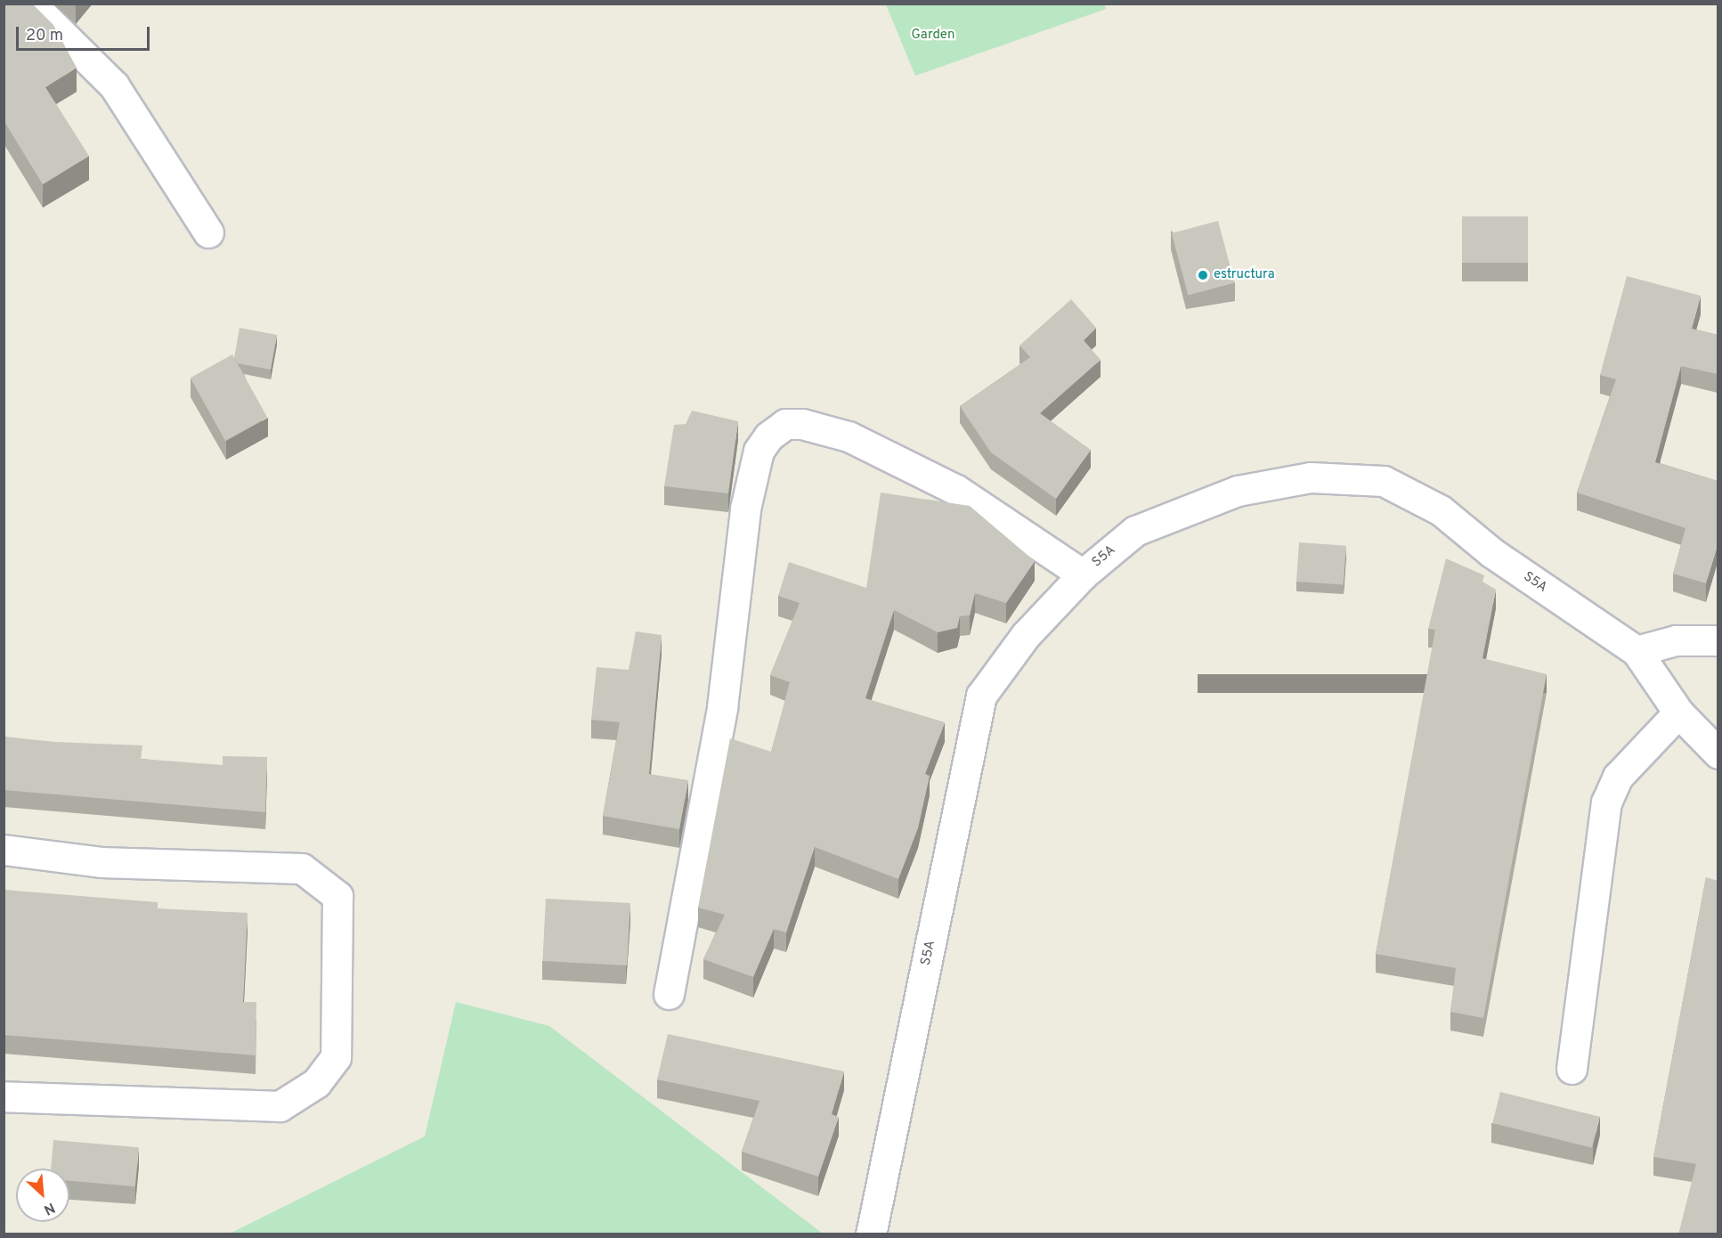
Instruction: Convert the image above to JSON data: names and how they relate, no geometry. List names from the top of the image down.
{
  "streets": {
    "street": ["S5A"]
  },
  "parks": ["Garden"],
  "places": ["estructura"],
  "scale_bar": "20 m",
  "north": "bottom right"
}
